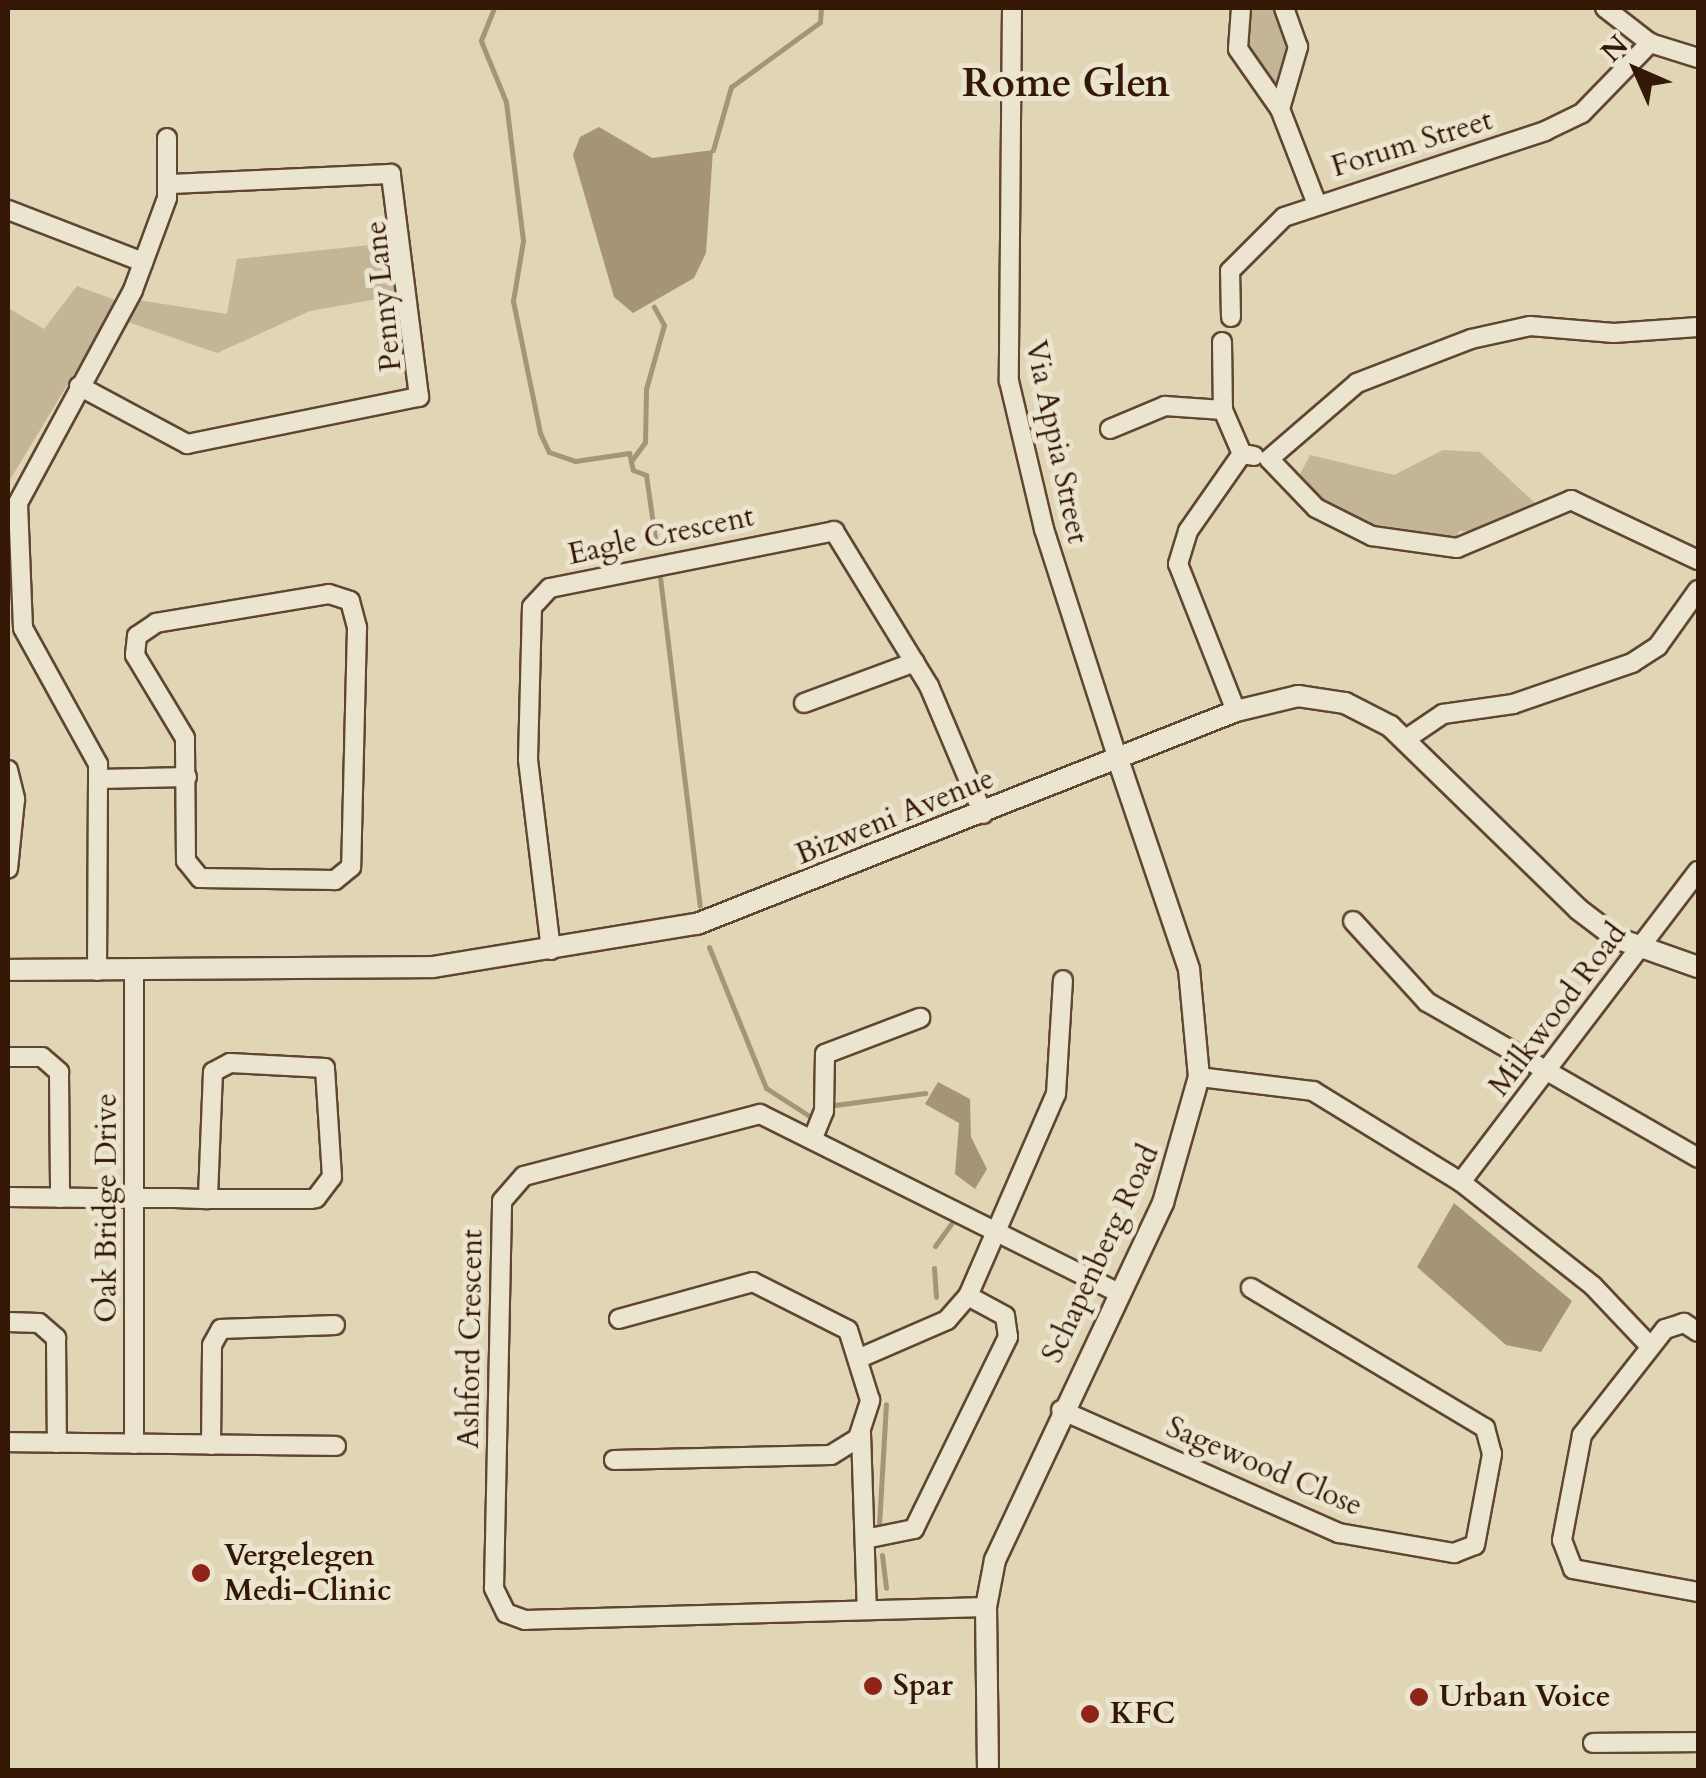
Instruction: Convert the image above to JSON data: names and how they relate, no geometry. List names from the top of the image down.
{
  "streets": {
    "street": [
      "Forum Street",
      "Penny Lane",
      "Via Appia Street",
      "Eagle Crescent",
      "Bizweni Avenue",
      "Milkwood Road",
      "Oak Bridge Drive",
      "Schapenberg Road",
      "Ashford Crescent",
      "Sagewood Close"
    ]
  },
  "crossings": [
    ["Via Appia Street", "Bizweni Avenue"],
    ["Via Appia Street", "Schapenberg Road"],
    ["Eagle Crescent", "Bizweni Avenue"],
    ["Bizweni Avenue", "Milkwood Road"],
    ["Bizweni Avenue", "Oak Bridge Drive"],
    ["Bizweni Avenue", "Schapenberg Road"],
    ["Schapenberg Road", "Ashford Crescent"],
    ["Schapenberg Road", "Sagewood Close"]
  ],
  "districts": ["Rome Glen"],
  "places": [
    "Vergelegen Medi-Clinic",
    "Spar",
    "Urban Voice",
    "KFC"
  ],
  "north": "top left"
}
